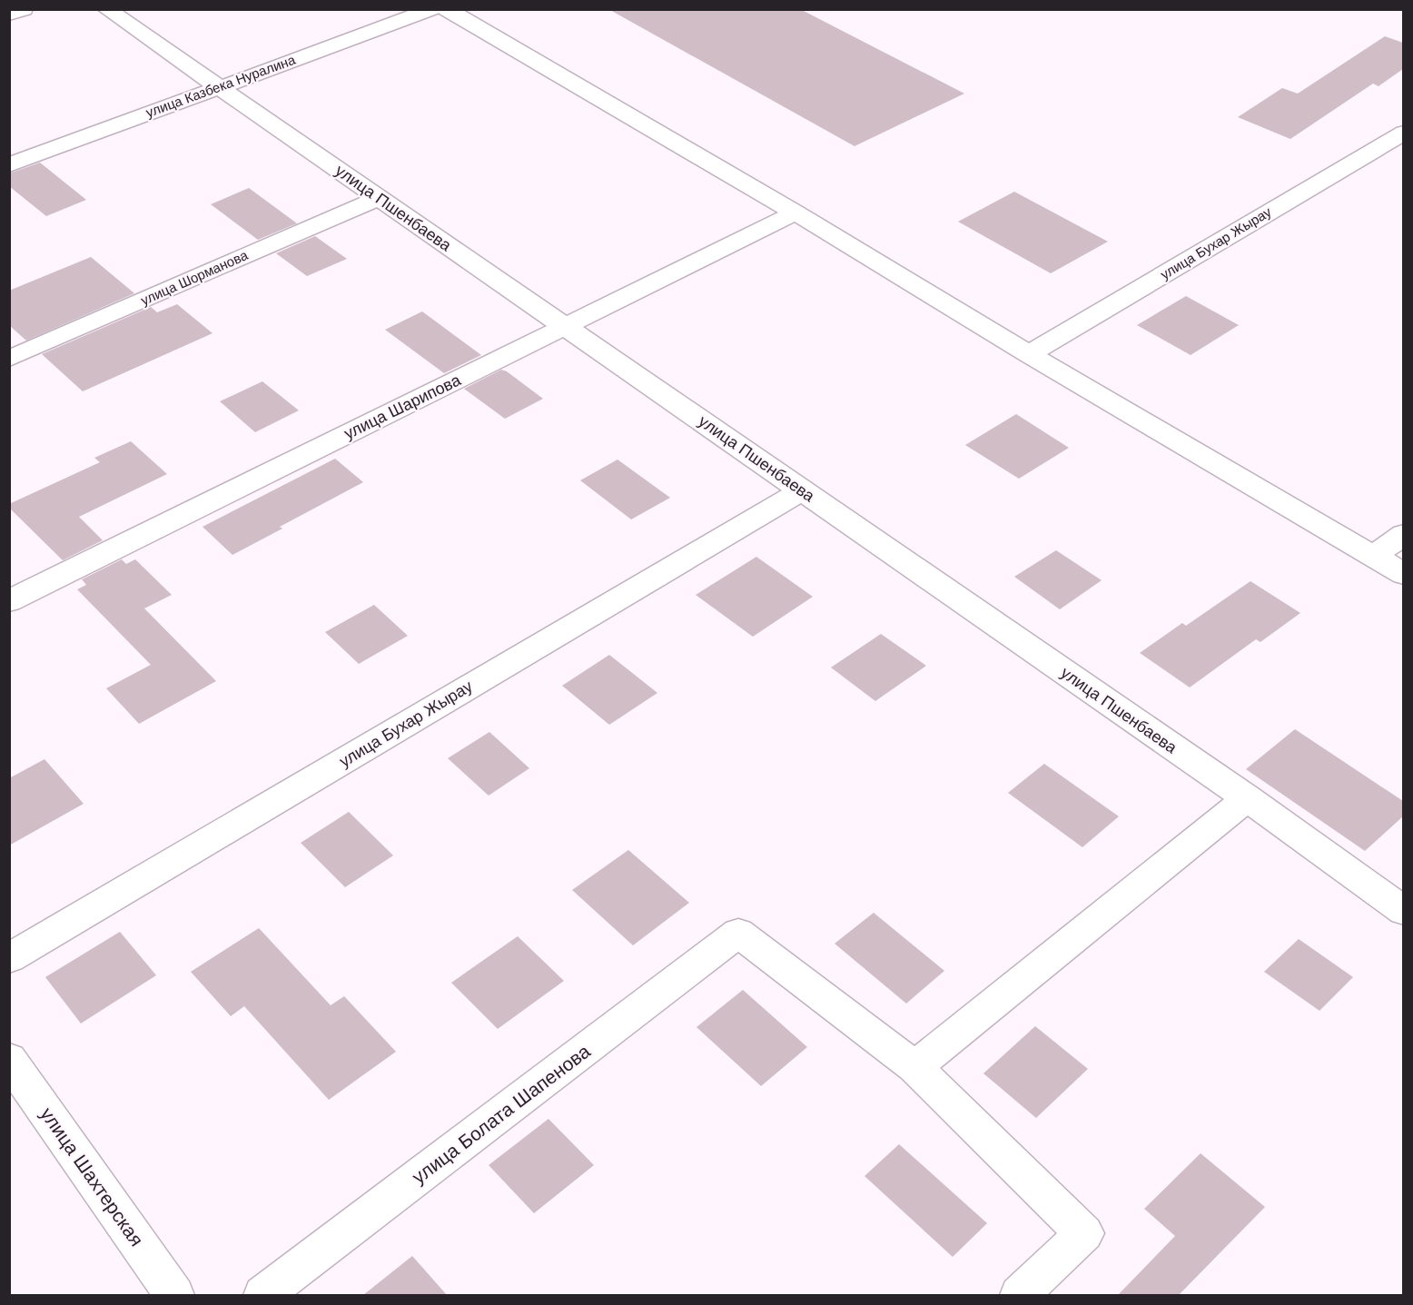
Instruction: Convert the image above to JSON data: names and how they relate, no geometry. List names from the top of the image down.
{
  "streets": {
    "street": [
      "улица Казбека Нуралина",
      "улица Пшенбаева",
      "улица Бухар Жырау",
      "улица Шорманова",
      "улица Шарипова",
      "улица Болата Шапенова",
      "улица Шахтерская"
    ]
  },
  "crossings": [
    ["улица Казбека Нуралина", "улица Пшенбаева"],
    ["улица Пшенбаева", "улица Бухар Жырау"],
    ["улица Пшенбаева", "улица Шорманова"],
    ["улица Пшенбаева", "улица Шарипова"]
  ]
}
